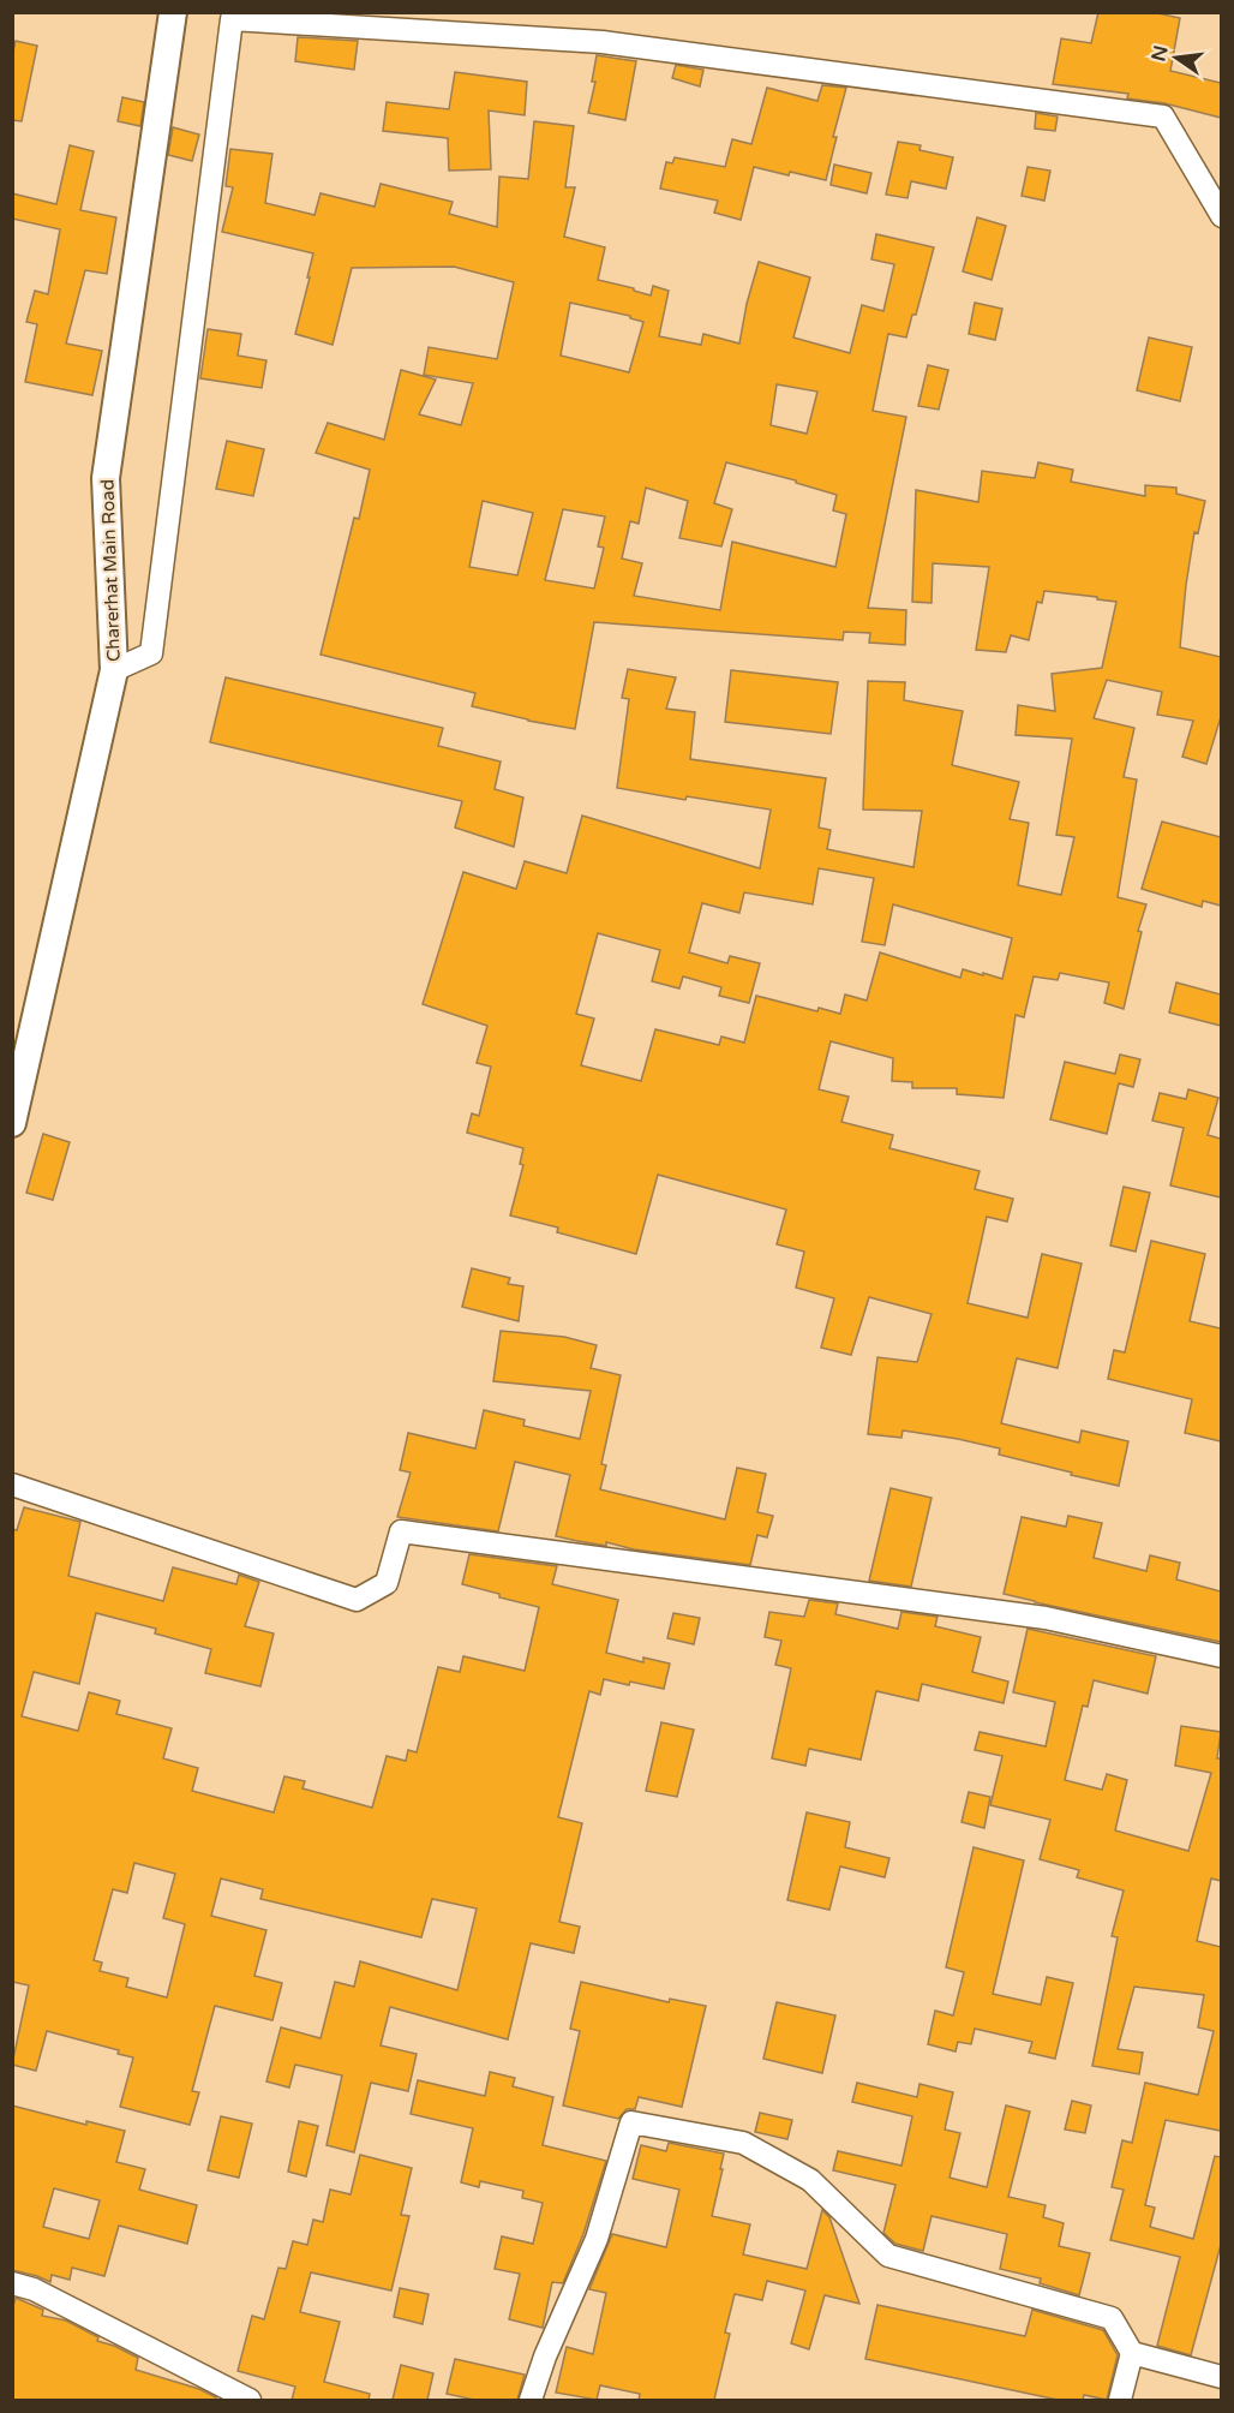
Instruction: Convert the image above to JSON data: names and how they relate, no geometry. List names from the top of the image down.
{
  "streets": {
    "street": ["Charerhat Main Road"]
  },
  "north": "left"
}
